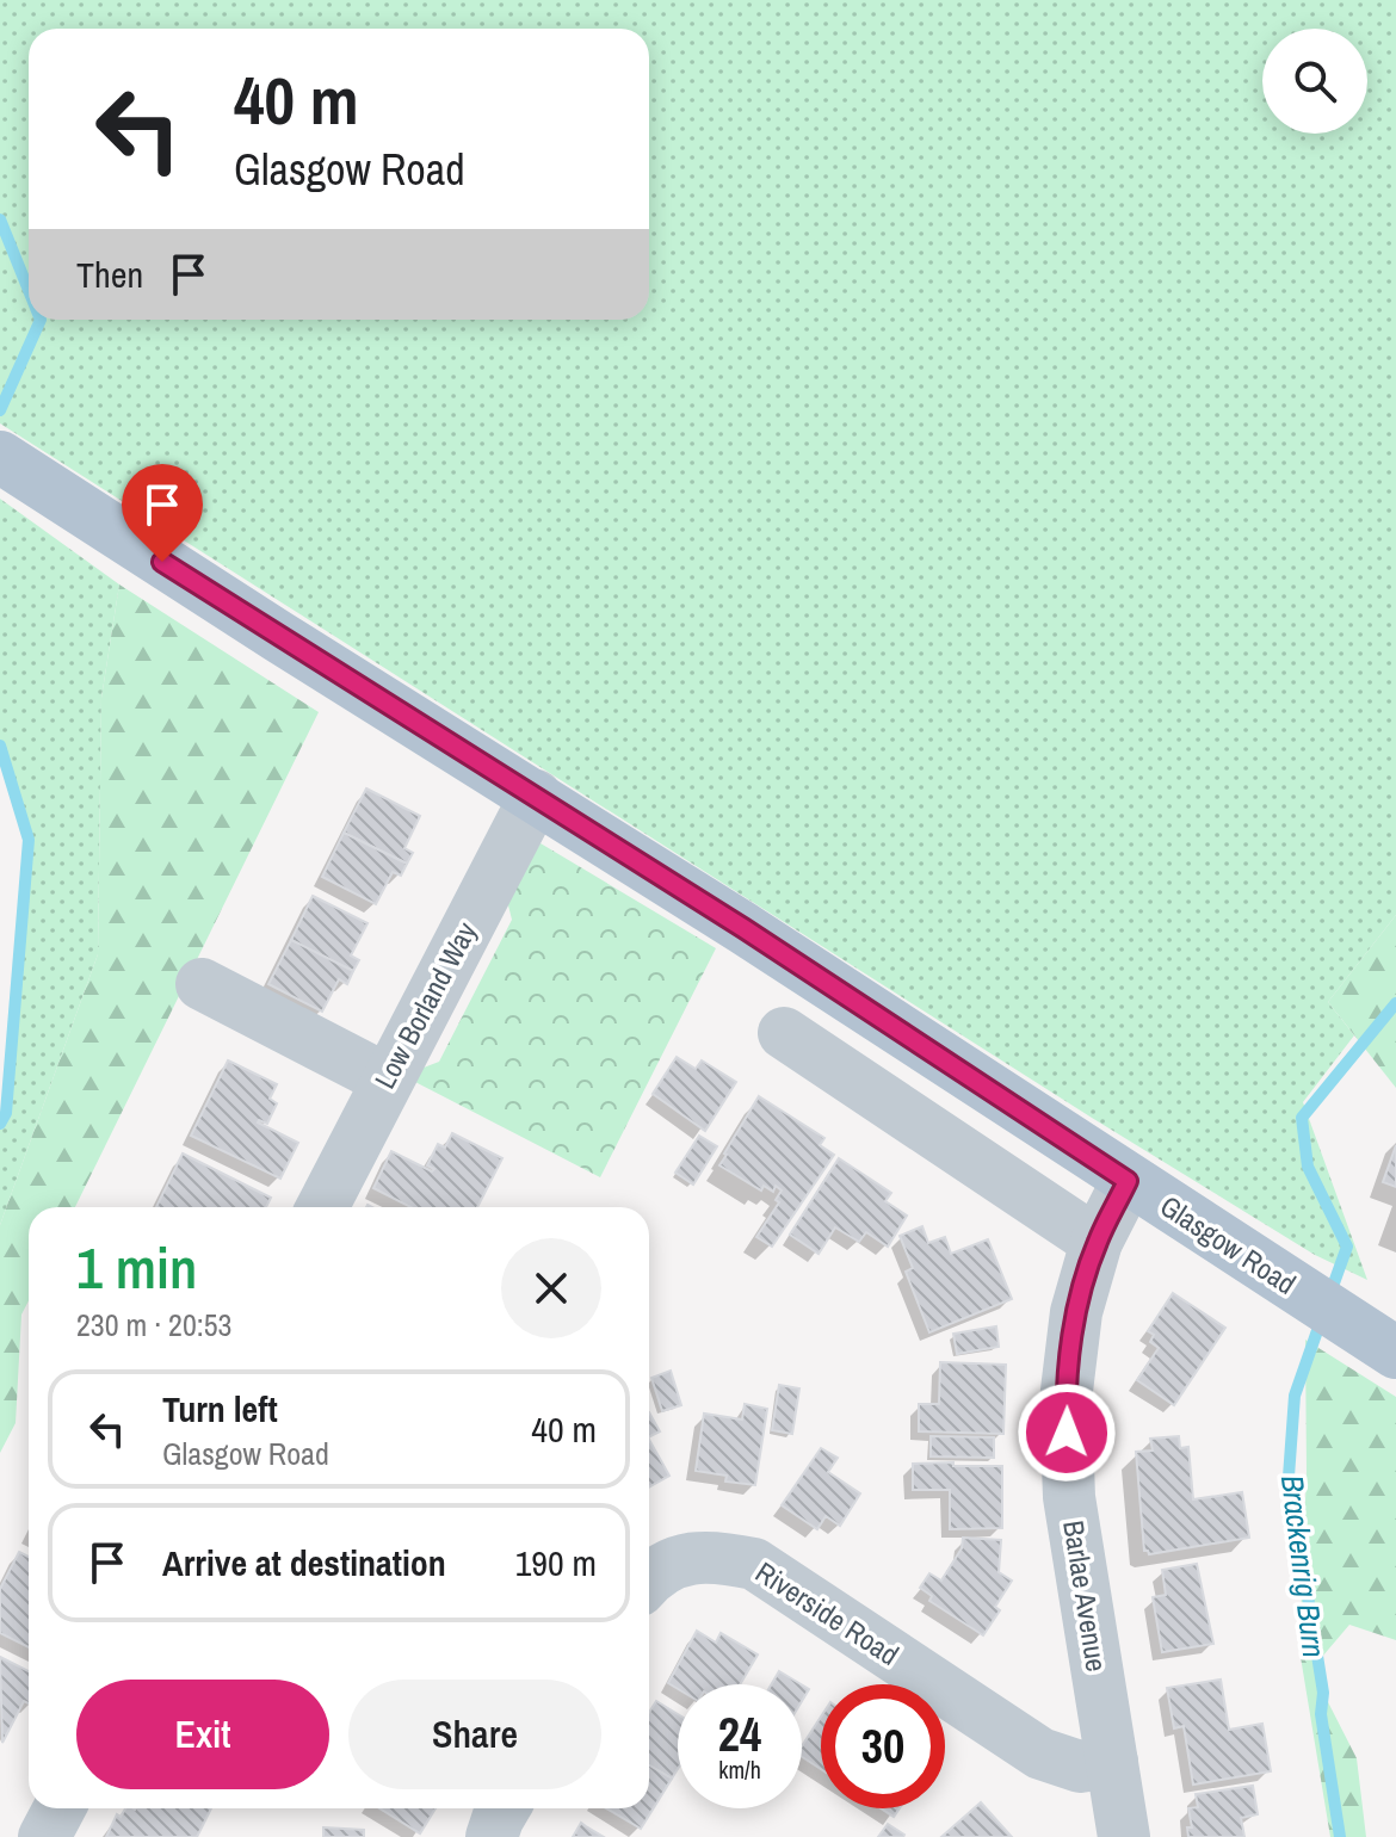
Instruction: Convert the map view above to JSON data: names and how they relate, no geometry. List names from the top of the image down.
{
  "streets": {
    "main road": ["Glasgow Road"],
    "street": ["Low Borland Way", "Barlae Avenue", "Riverside Road"]
  },
  "crossings": [
    ["Low Borland Way", "Glasgow Road"],
    ["Glasgow Road", "Barlae Avenue"],
    ["Barlae Avenue", "Riverside Road"]
  ],
  "water": ["Brackenrig Burn"],
  "page": {
    "turn": ["40 m", "Glasgow Road"],
    "then": "Then",
    "heading": ["1 min", "230 m · 20:53"],
    "list": [
      {
        "name": "Turn left",
        "note": "Glasgow Road",
        "value": "40 m"
      },
      {
        "name": "Arrive at destination",
        "value": "190 m"
      }
    ],
    "buttons": ["Exit", "Share"],
    "speed": "24 km/h",
    "limit": "30"
  }
}
